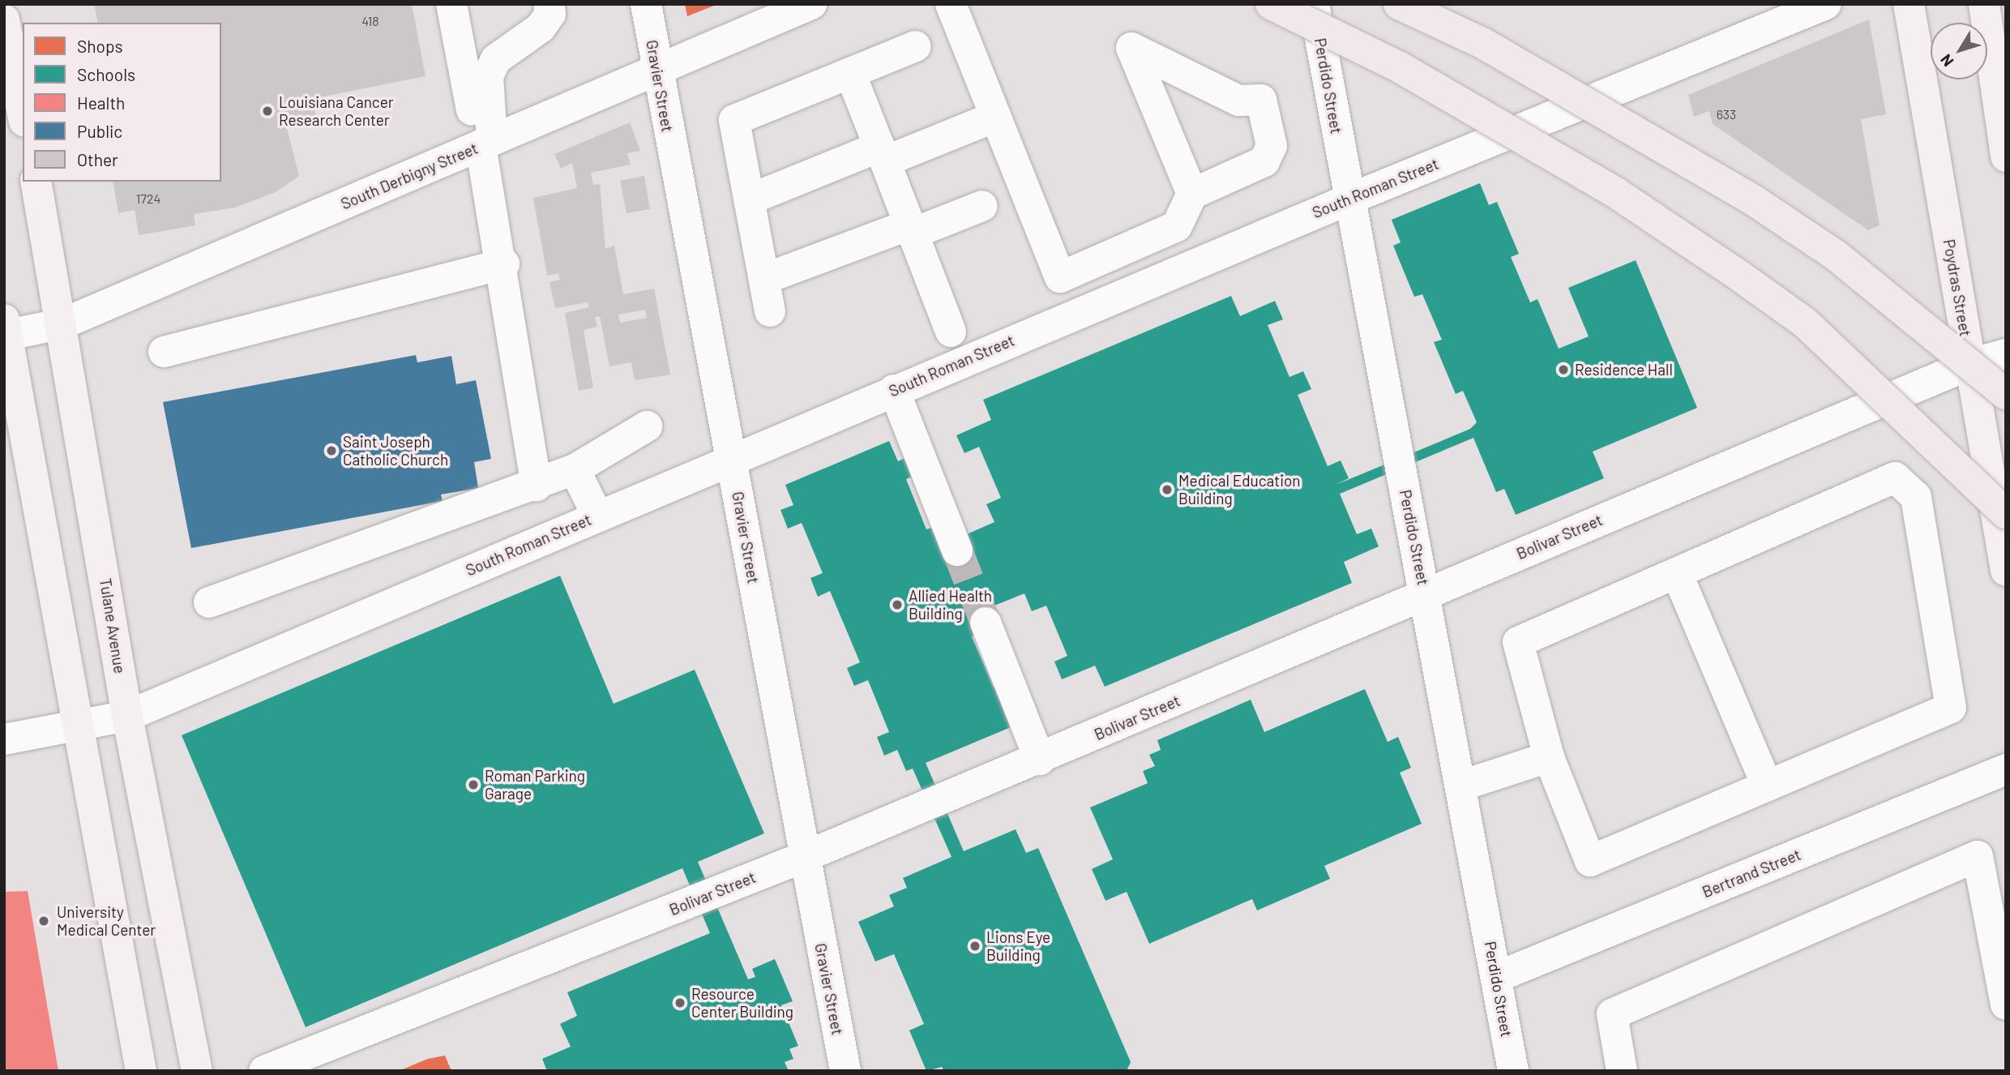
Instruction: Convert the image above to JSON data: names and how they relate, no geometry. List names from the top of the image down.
{
  "streets": {
    "main road": ["Poydras Street", "Tulane Avenue"],
    "street": [
      "Gravier Street",
      "Perdido Street",
      "South Derbigny Street",
      "South Roman Street",
      "Bolivar Street",
      "Bertrand Street"
    ]
  },
  "crossings": [
    ["Gravier Street", "South Derbigny Street"],
    ["Gravier Street", "South Roman Street"],
    ["Gravier Street", "Bolivar Street"],
    ["Perdido Street", "South Roman Street"],
    ["Perdido Street", "Bolivar Street"],
    ["Perdido Street", "Bertrand Street"],
    ["South Derbigny Street", "Tulane Avenue"],
    ["South Roman Street", "Tulane Avenue"],
    ["Poydras Street", "Bolivar Street"]
  ],
  "places": [
    "Louisiana Cancer Research Center",
    "Residence Hall",
    "Saint Joseph Catholic Church",
    "Medical Education Building",
    "Allied Health Building",
    "Roman Parking Garage",
    "University Medical Center",
    "Lions Eye Building",
    "Resource Center Building"
  ],
  "house_numbers": ["418", "633", "1724"],
  "legend": [
    "Shops",
    "Schools",
    "Health",
    "Public",
    "Other"
  ],
  "north": "bottom left"
}
